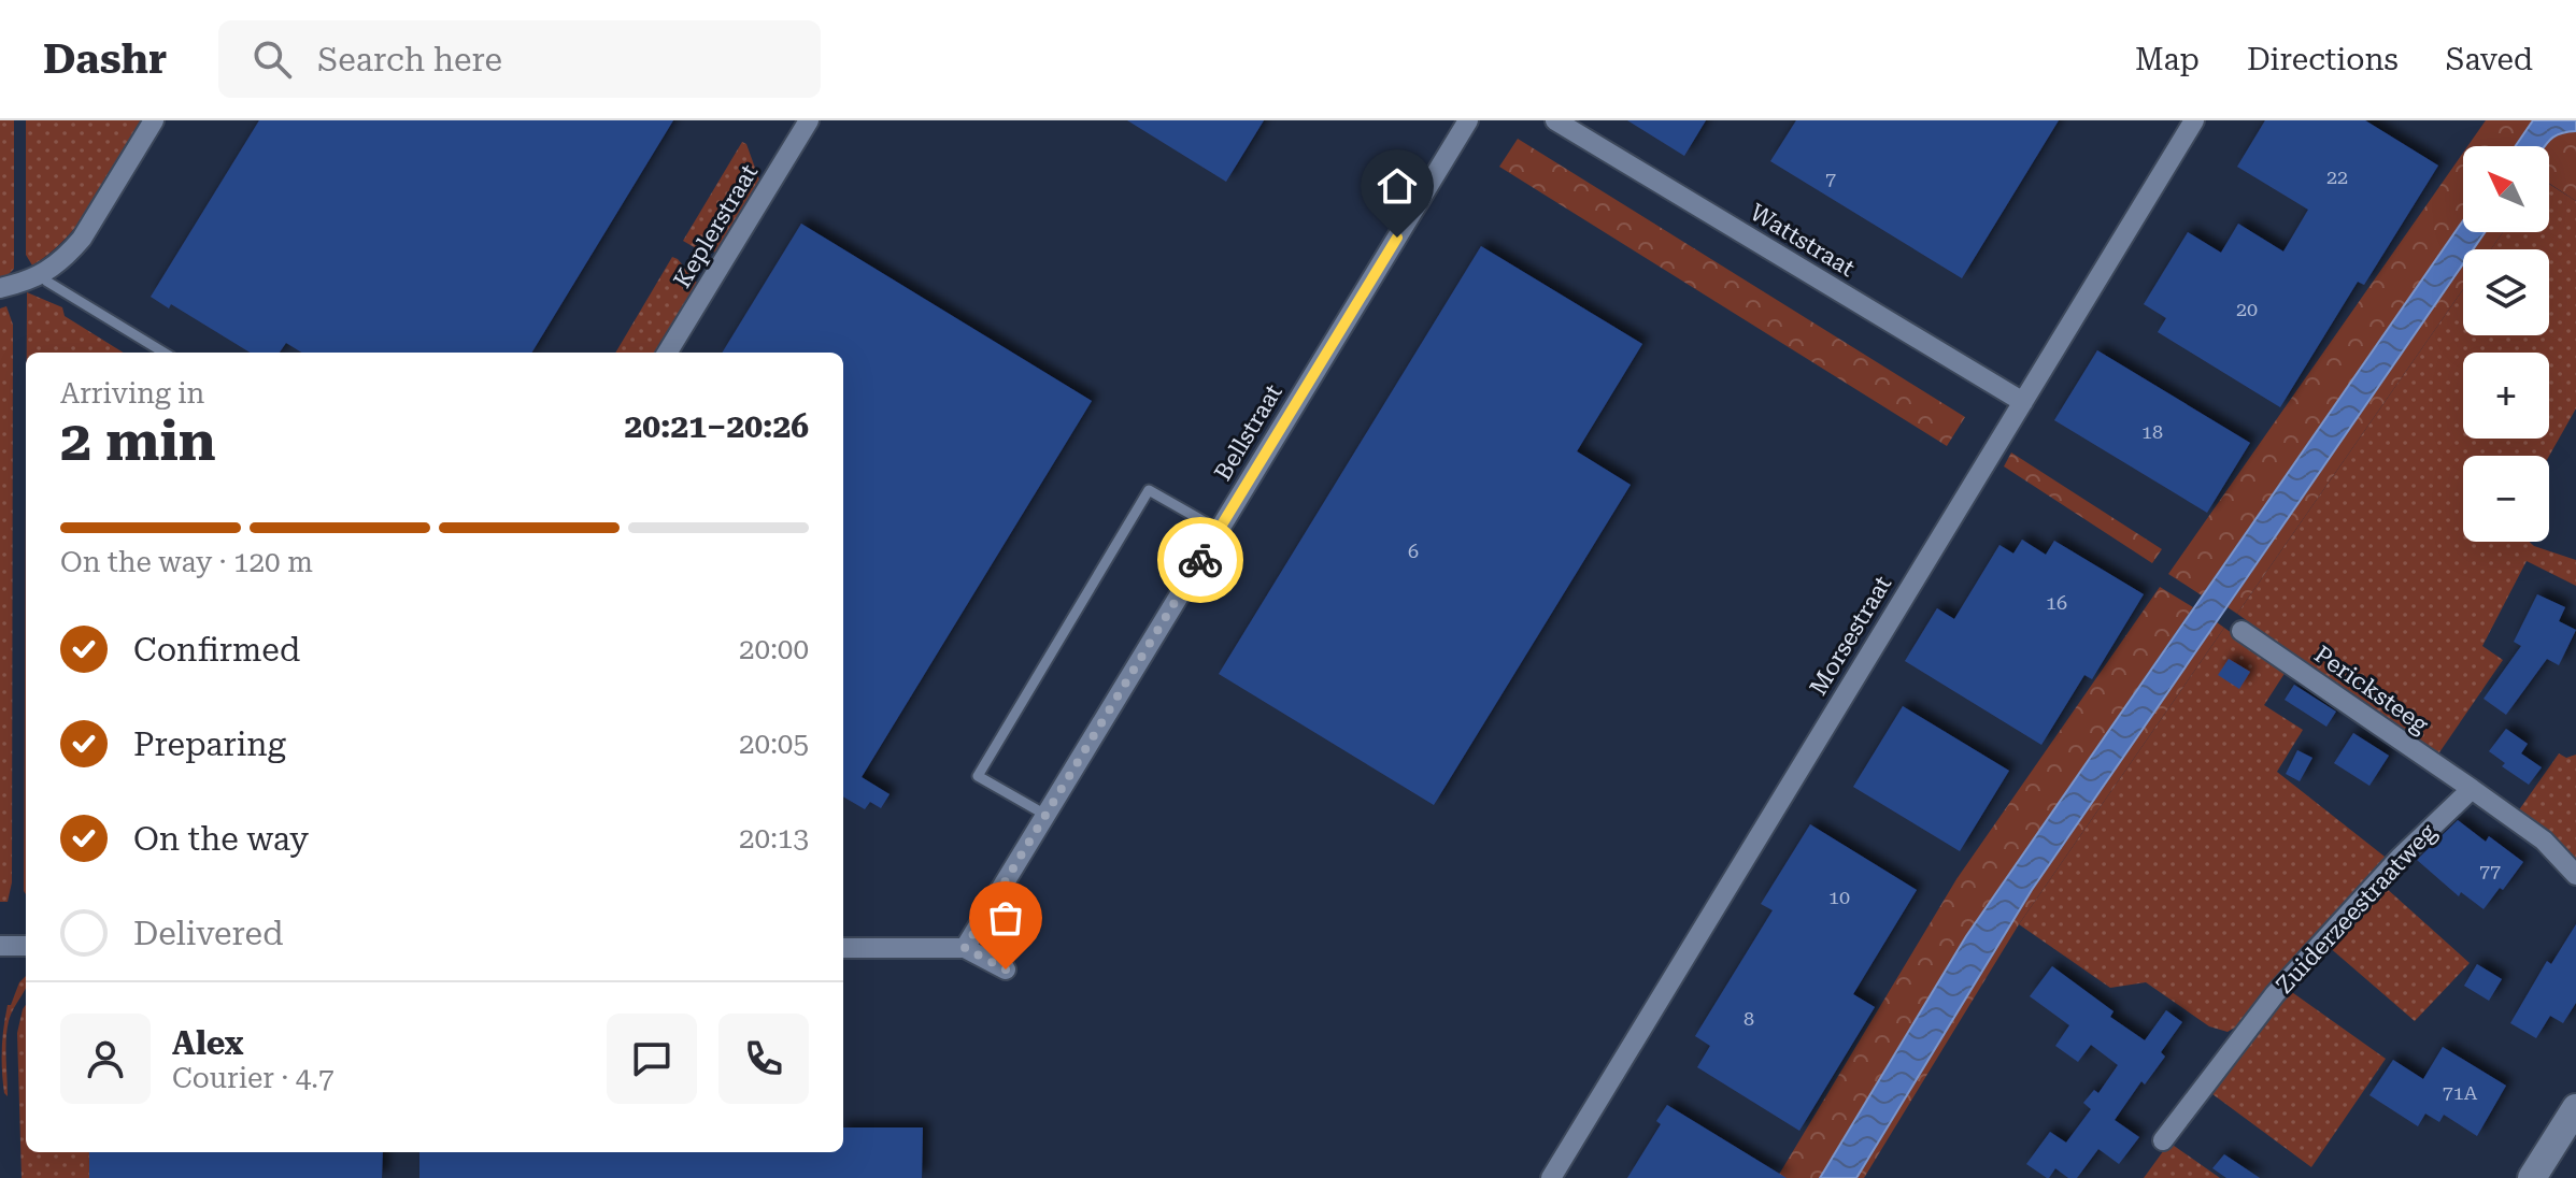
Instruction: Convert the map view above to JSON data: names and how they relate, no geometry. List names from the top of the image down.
{
  "streets": {
    "street": [
      "Keplerstraat",
      "Wattstraat",
      "Bellstraat",
      "Morsestraat",
      "Pericksteeg",
      "Zuiderzeestraatweg"
    ]
  },
  "crossings": [
    ["Wattstraat", "Morsestraat"],
    ["Pericksteeg", "Zuiderzeestraatweg"]
  ],
  "house_numbers": [
    "22",
    "7",
    "20",
    "18",
    "6",
    "16",
    "77",
    "10",
    "8",
    "71A"
  ],
  "north": "top left",
  "page": {
    "header": "Dashr",
    "search": "Search here",
    "nav": ["Map", "Directions", "Saved"],
    "map_buttons": ["+", "−"],
    "heading": ["2 min", "Arriving in", "20:21–20:26"],
    "panel": ["Alex", "Courier · 4.7"],
    "bar": "On the way · 120 m",
    "list": [
      ["Confirmed", "20:00"],
      ["Preparing", "20:05"],
      ["On the way", "20:13"],
      "Delivered"
    ]
  }
}
